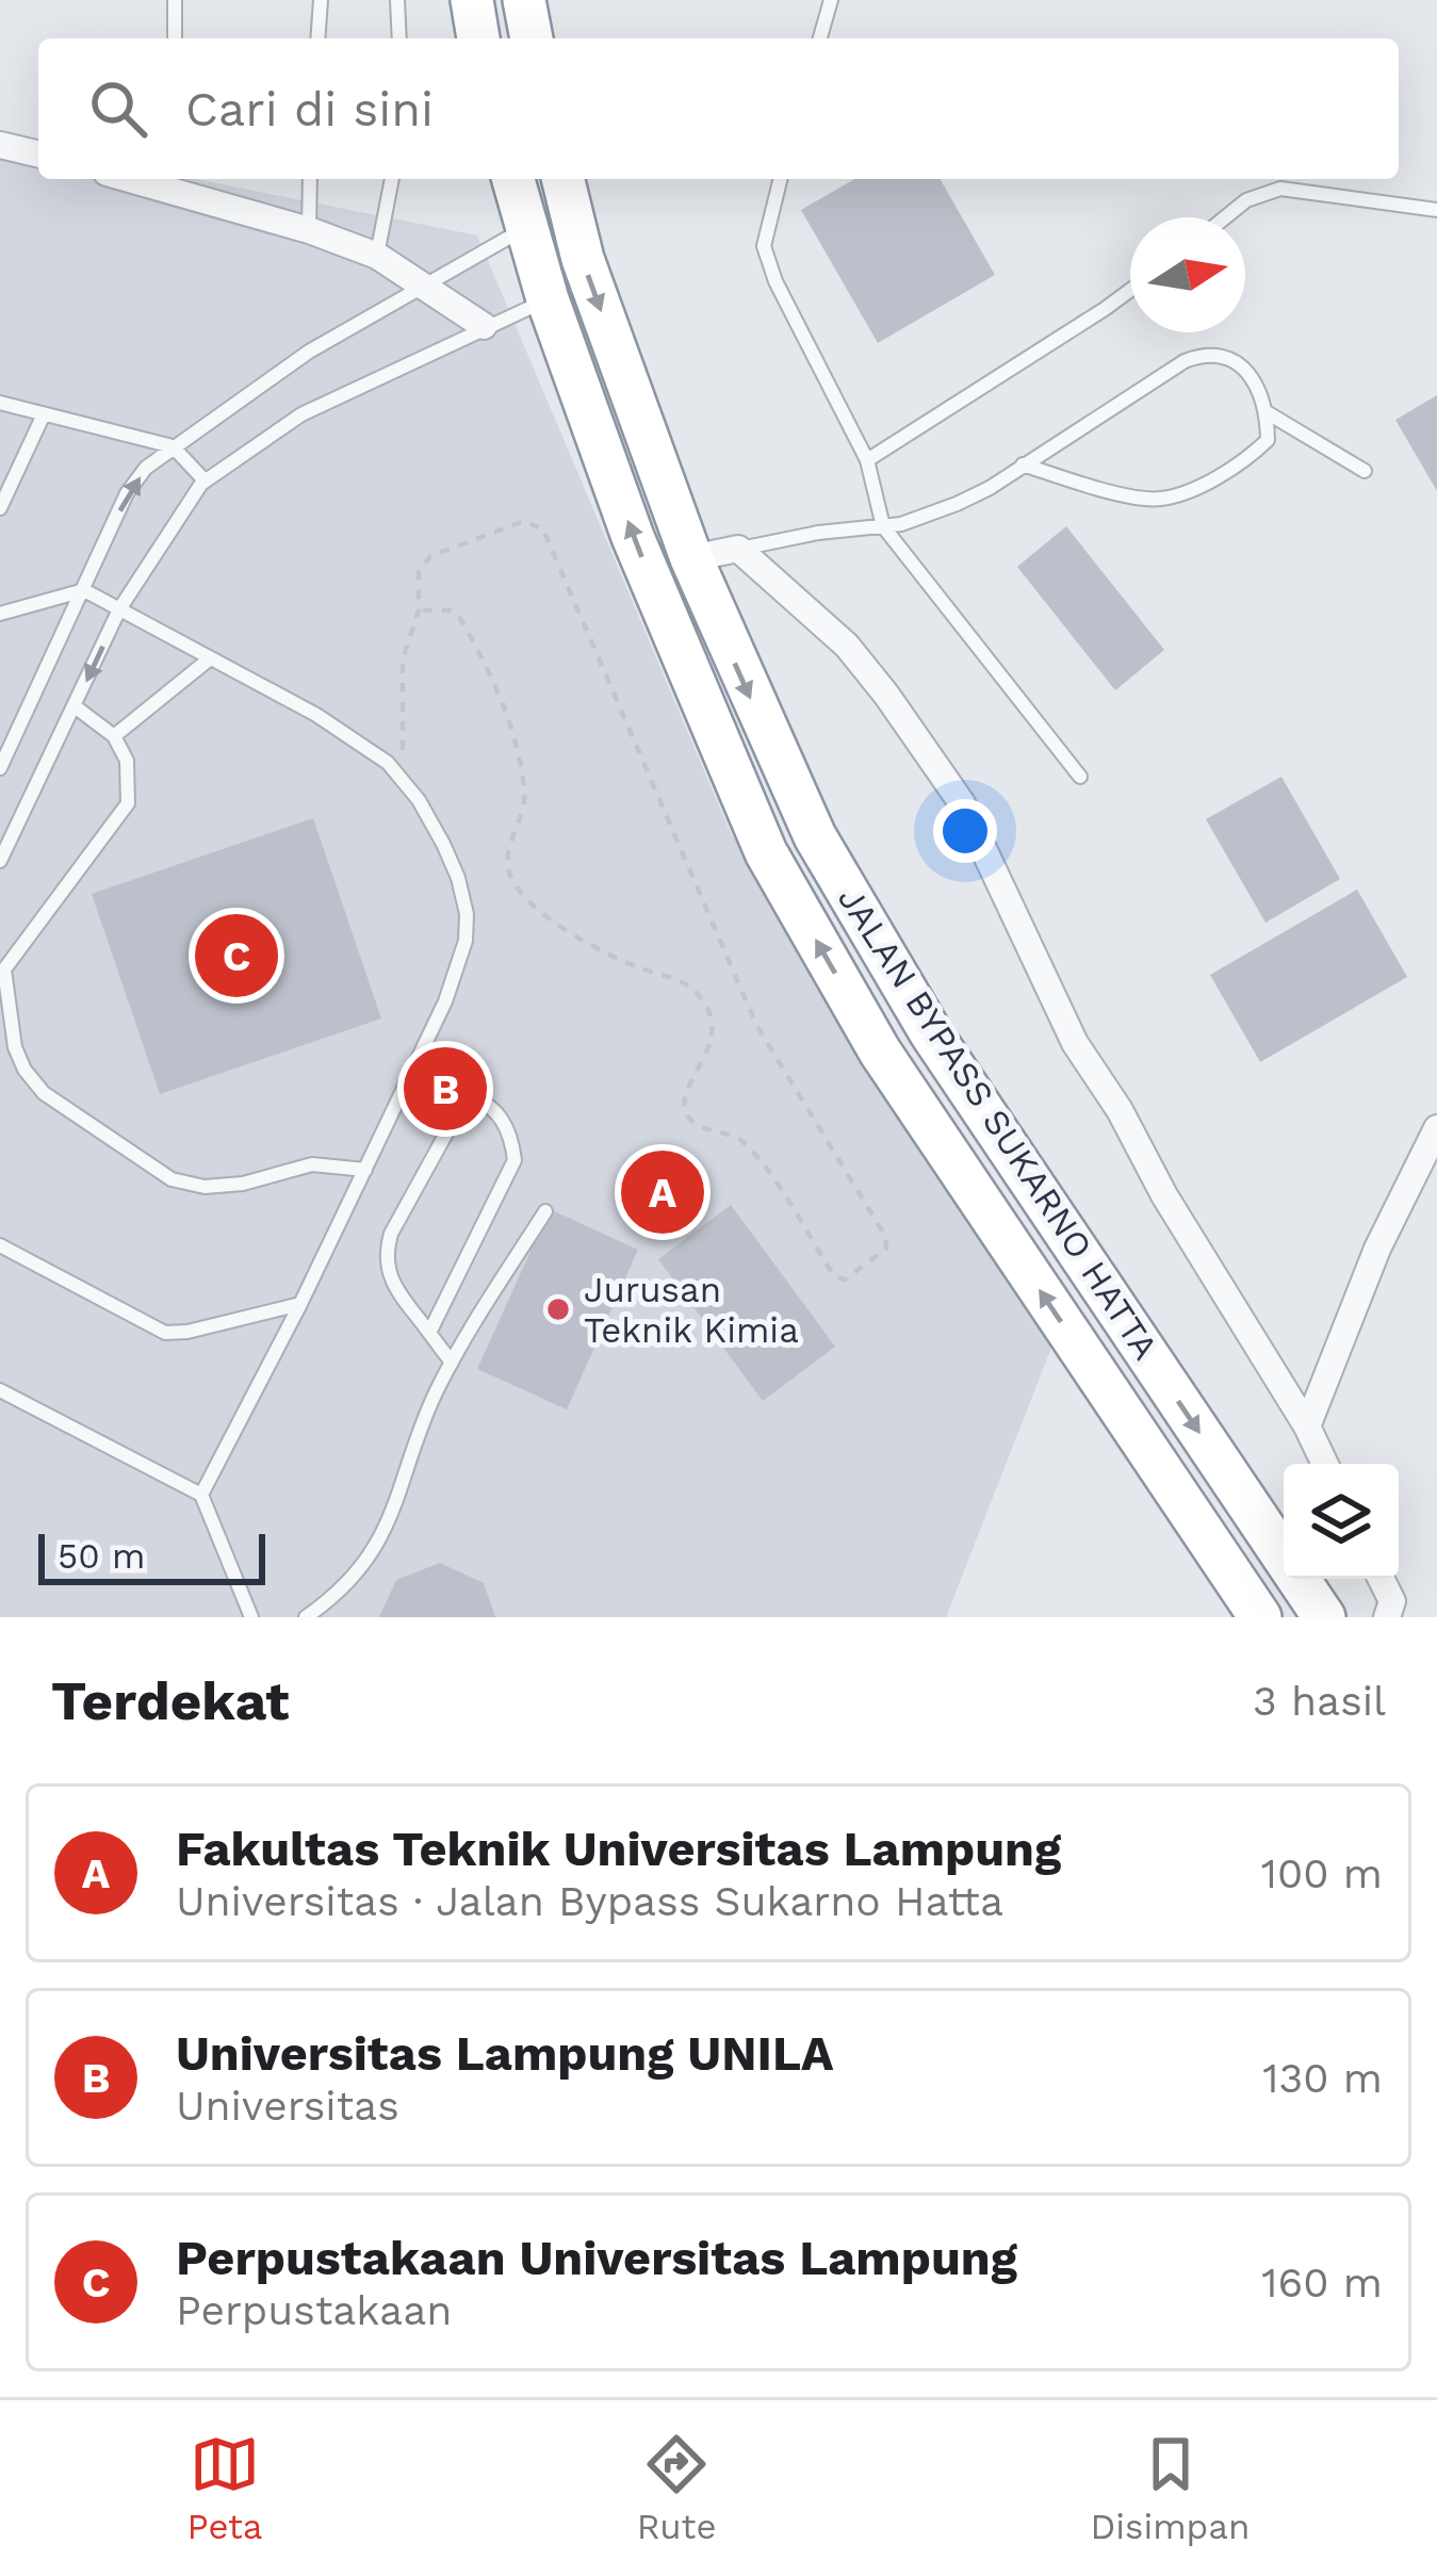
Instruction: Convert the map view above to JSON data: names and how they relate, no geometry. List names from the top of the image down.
{
  "streets": {
    "highway": ["JALAN BYPASS SUKARNO HATTA"]
  },
  "places": ["Jurusan Teknik Kimia"],
  "scale_bar": "50 m",
  "north": "right",
  "page": {
    "search": "Cari di sini",
    "pins": ["C", "B", "A"],
    "scale": "50 m",
    "heading": ["Terdekat", "3 hasil"],
    "list": [
      {
        "mark": "A",
        "name": "Fakultas Teknik Universitas Lampung",
        "note": "Universitas · Jalan Bypass Sukarno Hatta",
        "value": "100 m"
      },
      {
        "mark": "B",
        "name": "Universitas Lampung UNILA",
        "note": "Universitas",
        "value": "130 m"
      },
      {
        "mark": "C",
        "name": "Perpustakaan Universitas Lampung",
        "note": "Perpustakaan",
        "value": "160 m"
      }
    ],
    "nav": ["Peta", "Rute", "Disimpan"]
  }
}
